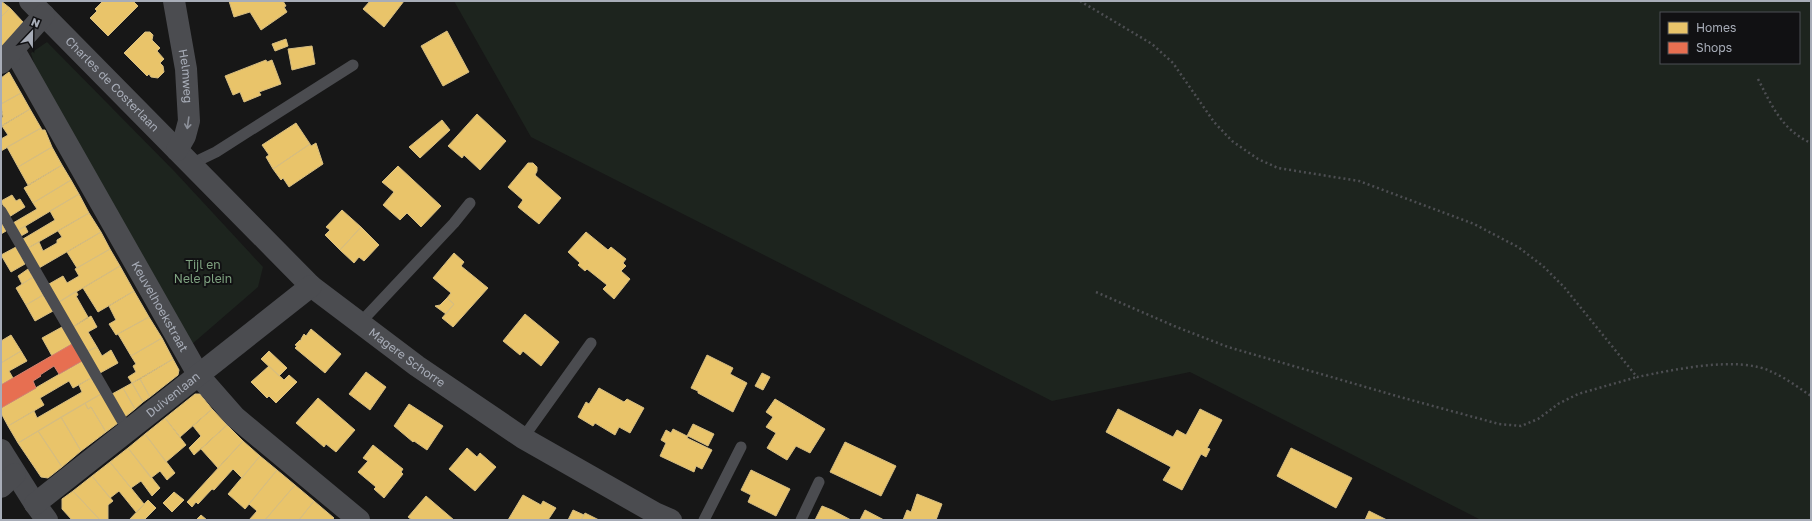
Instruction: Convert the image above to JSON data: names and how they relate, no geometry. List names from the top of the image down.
{
  "streets": {
    "street": [
      "Helmweg",
      "Charles de Costerlaan",
      "Keuvelhoekstraat",
      "Magere Schorre",
      "Duivenlaan"
    ]
  },
  "crossings": [
    ["Helmweg", "Charles de Costerlaan"],
    ["Helmweg", "Magere Schorre"],
    ["Charles de Costerlaan", "Magere Schorre"],
    ["Keuvelhoekstraat", "Duivenlaan"],
    ["Magere Schorre", "Duivenlaan"]
  ],
  "one_way": ["Helmweg"],
  "parks": ["Tijl en Nele plein"],
  "legend": ["Homes", "Shops"],
  "north": "top"
}
